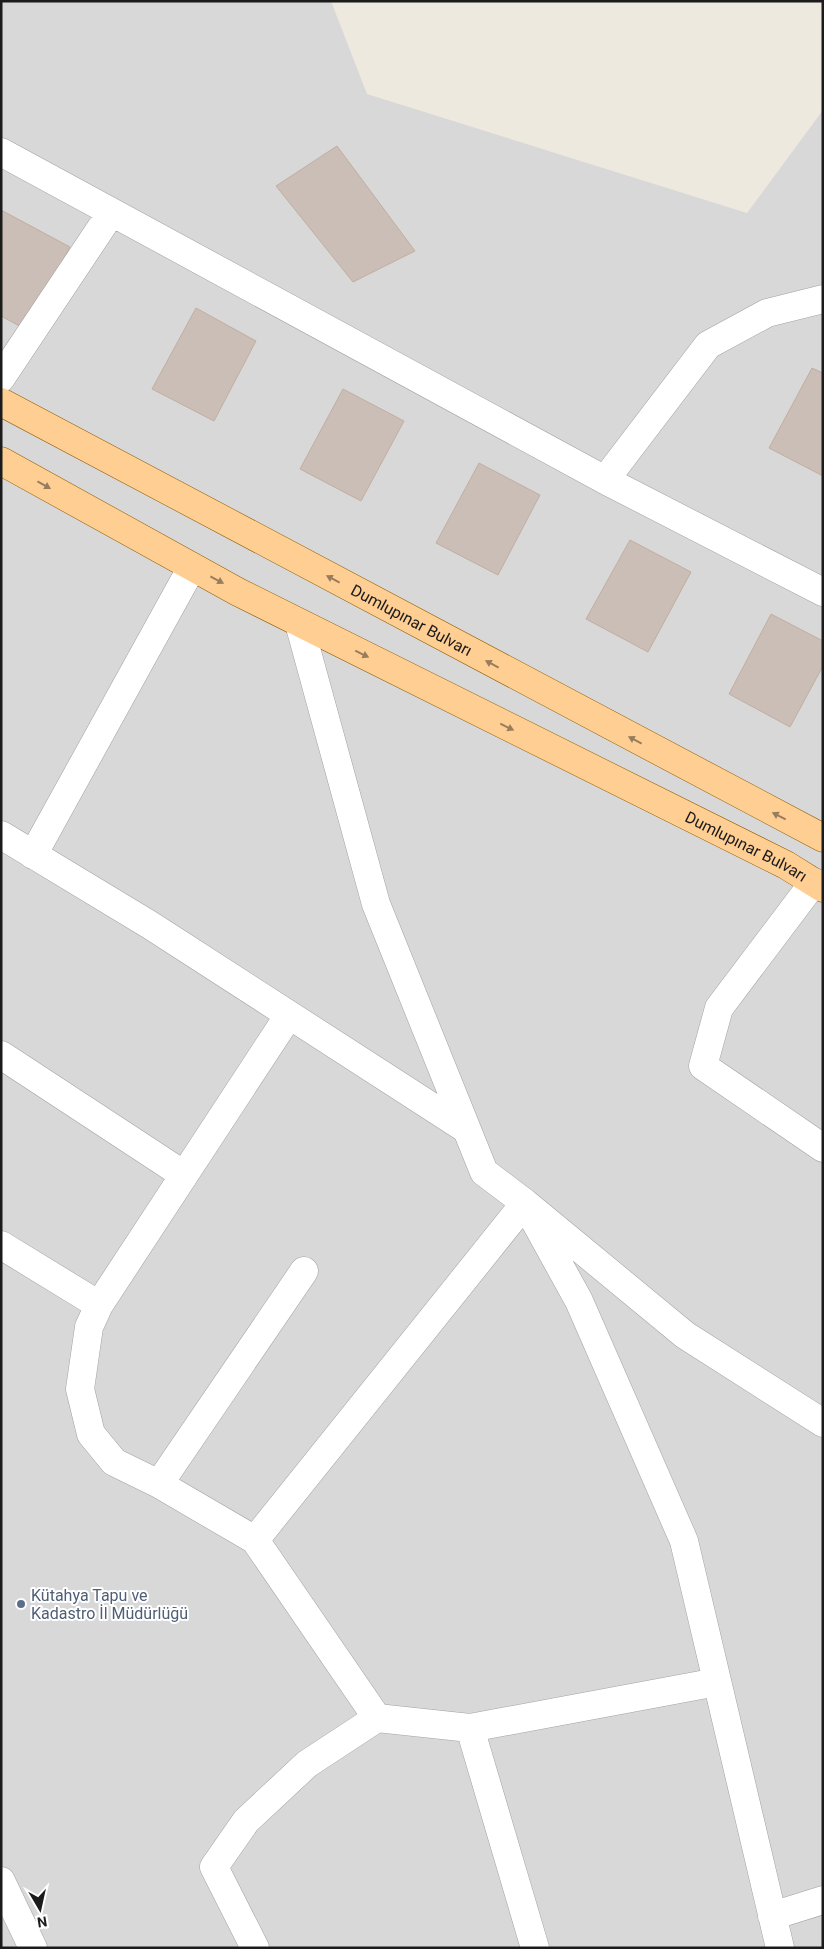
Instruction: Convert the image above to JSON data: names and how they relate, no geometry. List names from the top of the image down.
{
  "streets": {
    "main road": ["Dumlupınar Bulvarı"]
  },
  "places": ["Kütahya Tapu ve Kadastro İl Müdürlüğü"],
  "north": "bottom"
}
